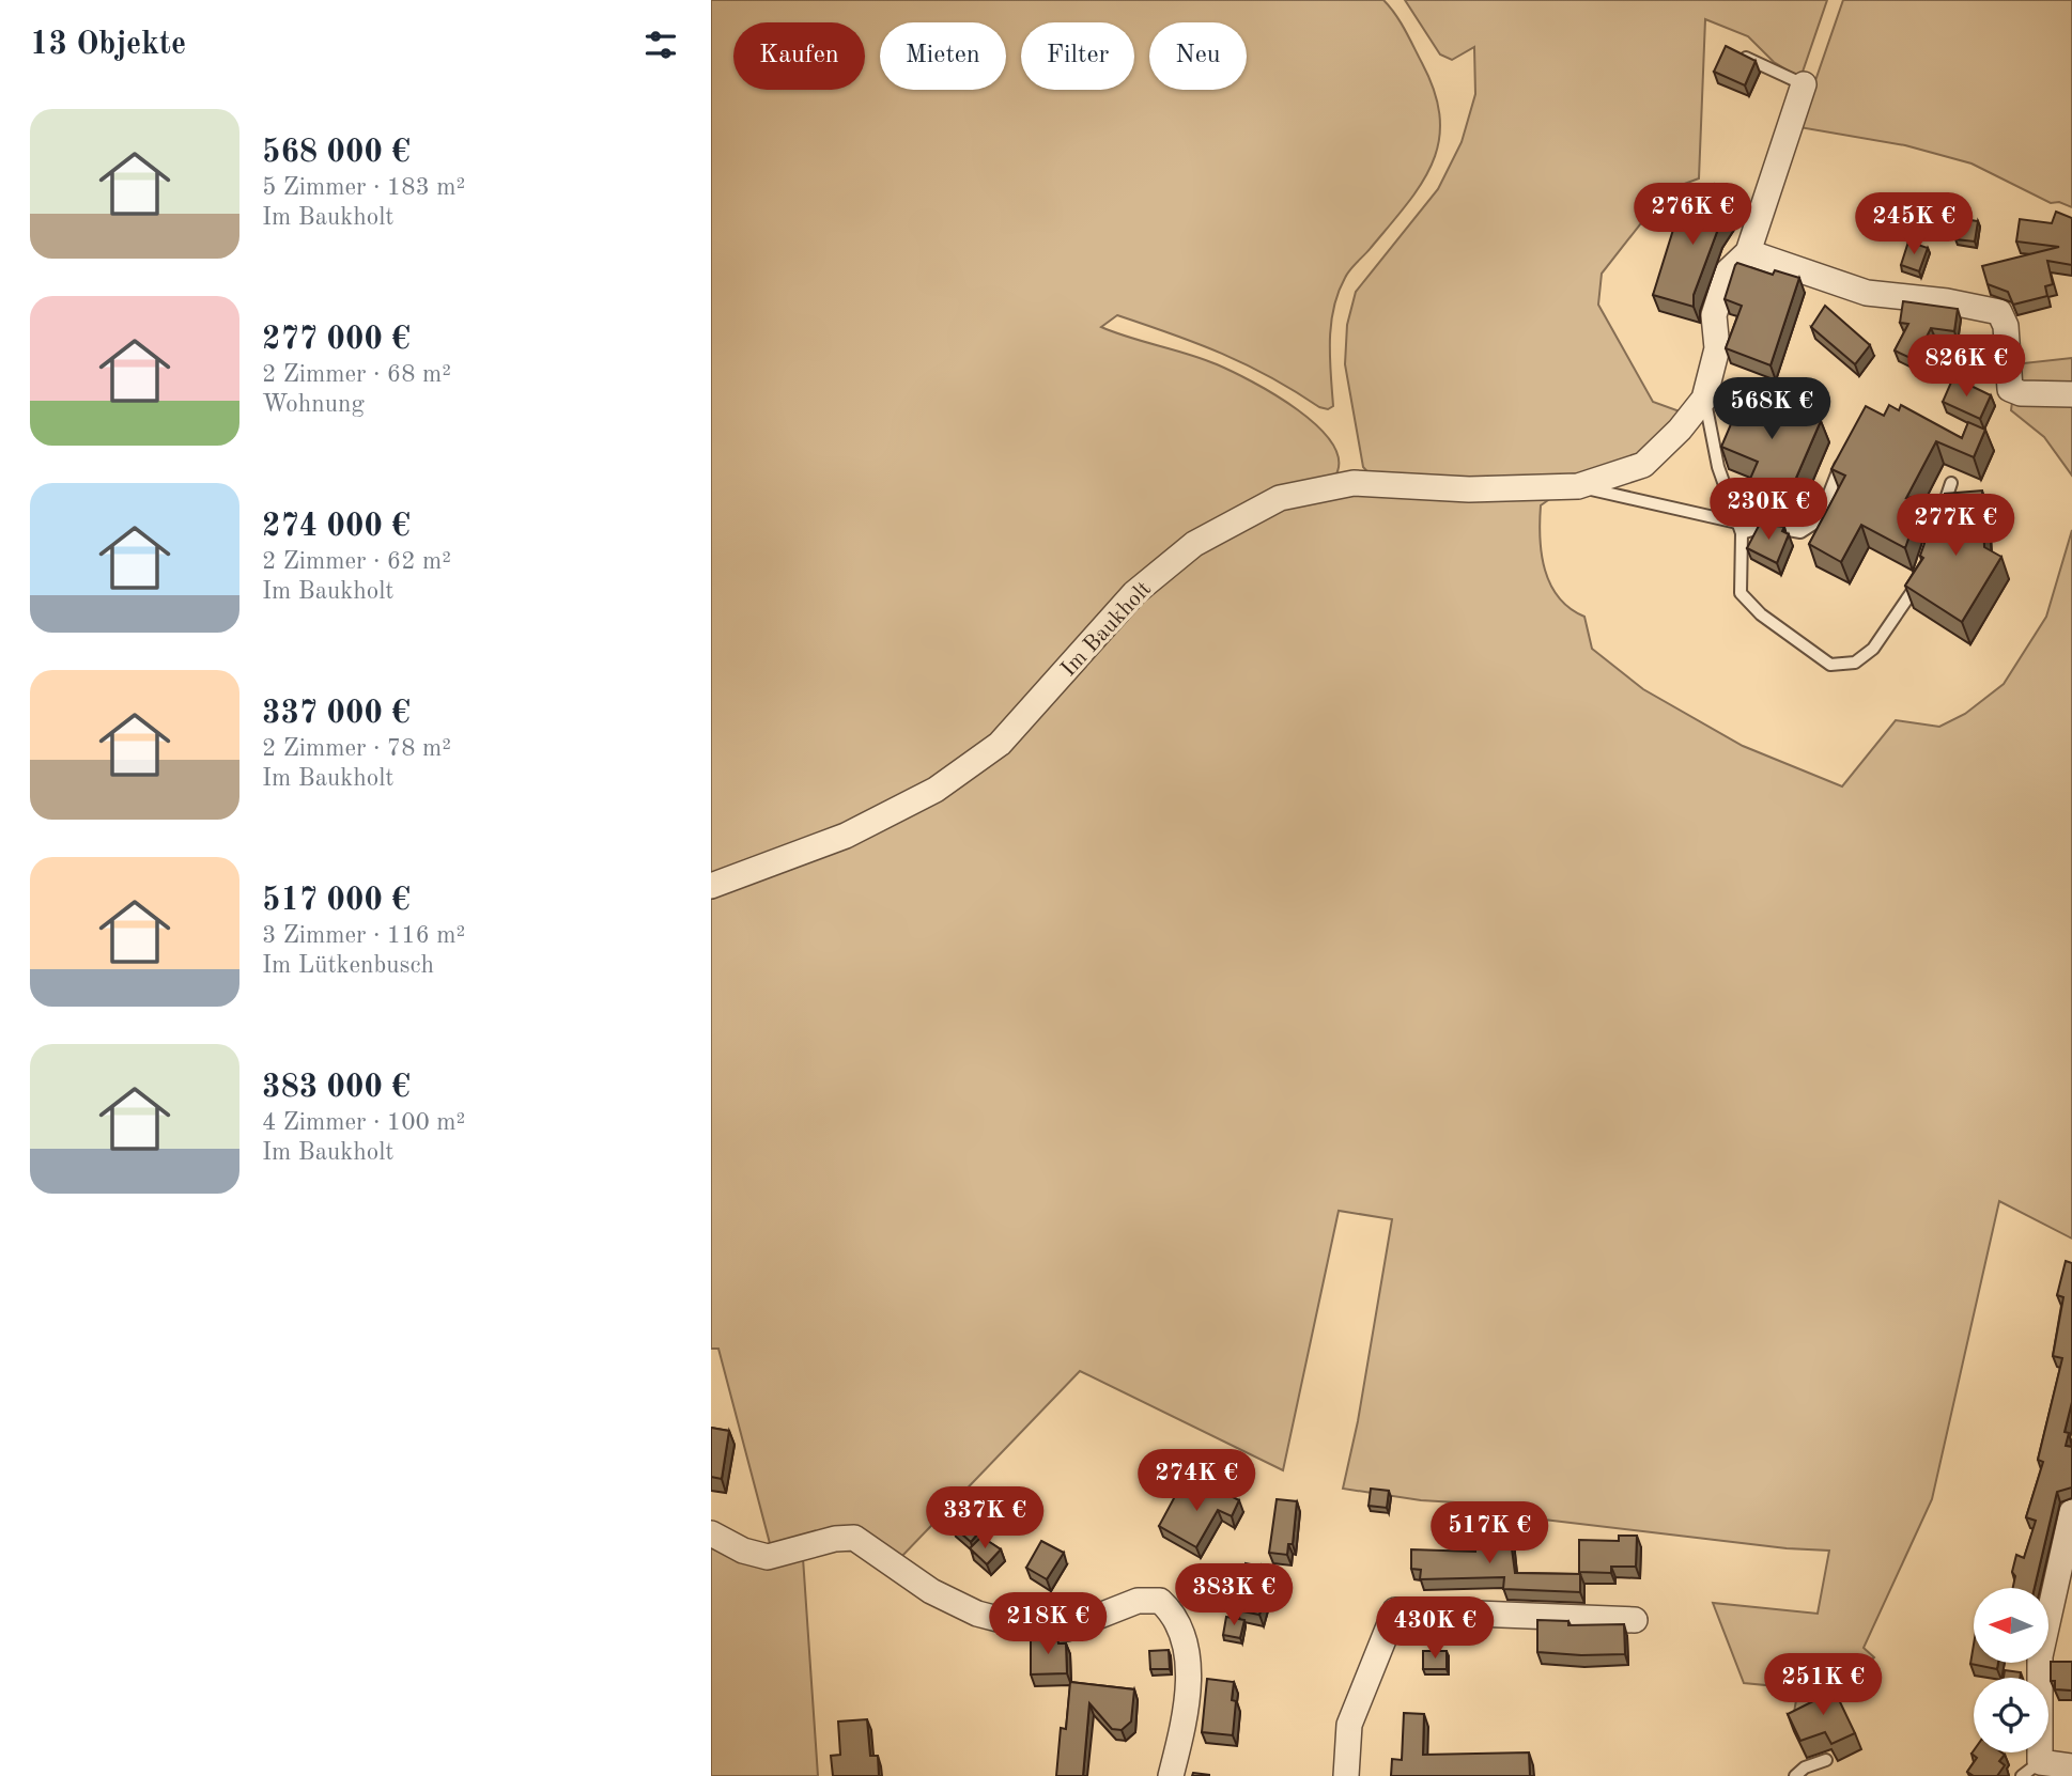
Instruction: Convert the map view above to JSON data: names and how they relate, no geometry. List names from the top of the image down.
{
  "streets": {
    "street": ["Im Baukholt"]
  },
  "north": "left",
  "page": {
    "heading": "13 Objekte",
    "chip": [
      "Kaufen",
      "Mieten",
      "Filter",
      "Neu"
    ],
    "list": [
      {
        "name": "568 000 €",
        "note": "5 Zimmer · 183 m² · Im Baukholt"
      },
      {
        "name": "277 000 €",
        "note": "2 Zimmer · 68 m² · Wohnung"
      },
      {
        "name": "274 000 €",
        "note": "2 Zimmer · 62 m² · Im Baukholt"
      },
      {
        "name": "337 000 €",
        "note": "2 Zimmer · 78 m² · Im Baukholt"
      },
      {
        "name": "517 000 €",
        "note": "3 Zimmer · 116 m² · Im Lütkenbusch"
      },
      {
        "name": "383 000 €",
        "note": "4 Zimmer · 100 m² · Im Baukholt"
      }
    ],
    "price": [
      "276K €",
      "245K €",
      "826K €",
      "568K €",
      "230K €",
      "277K €",
      "274K €",
      "337K €",
      "517K €",
      "383K €",
      "218K €",
      "430K €",
      "251K €"
    ]
  }
}
